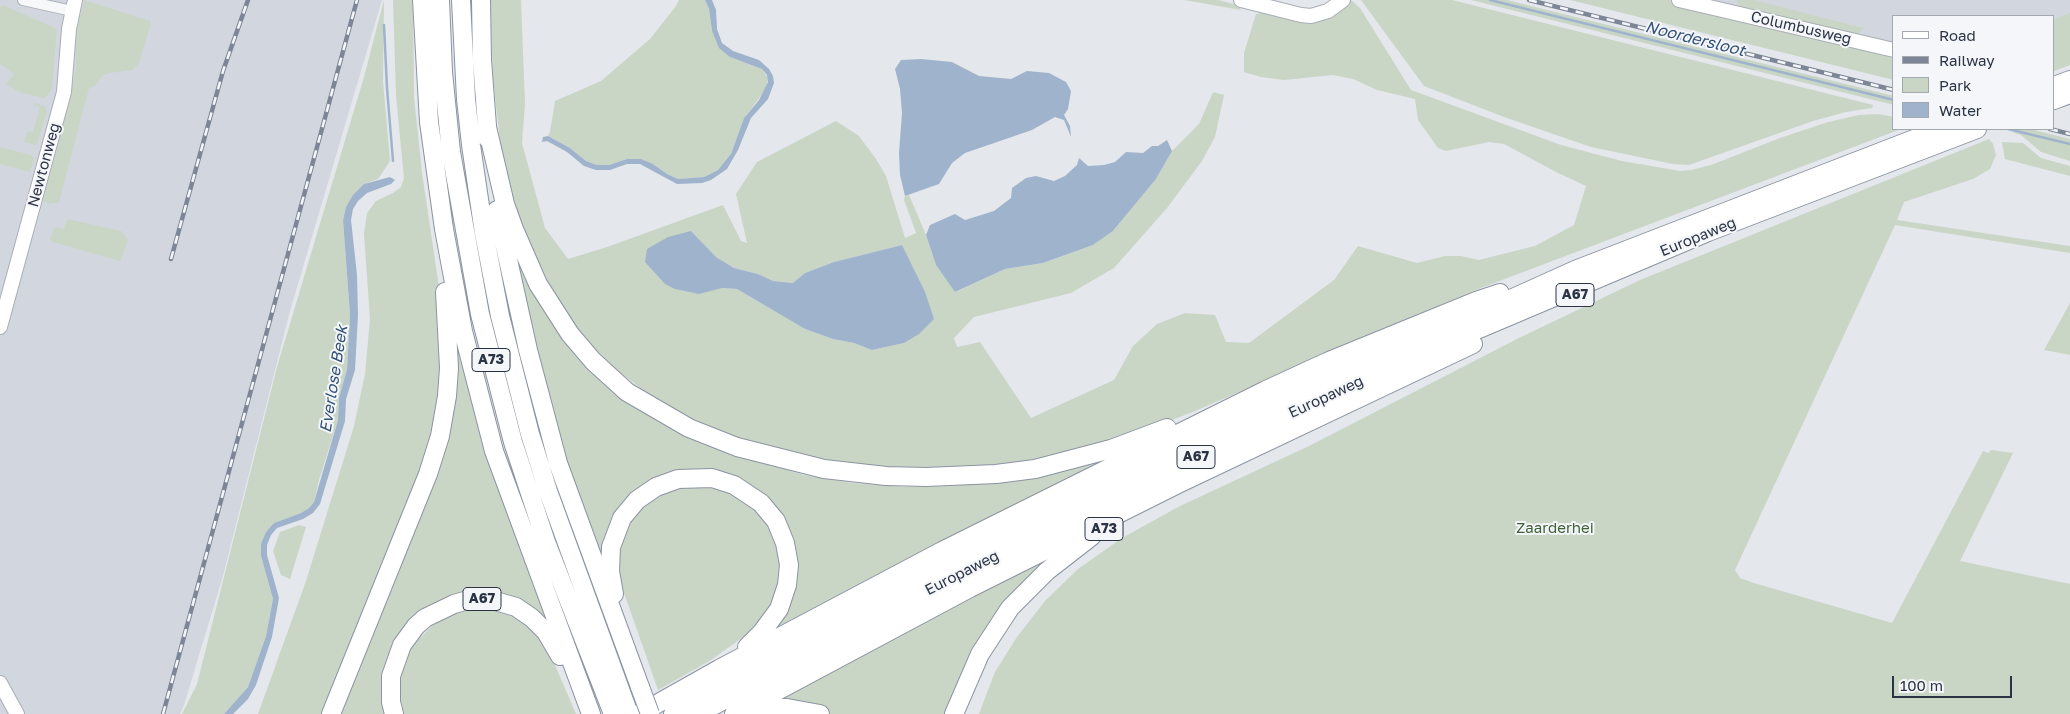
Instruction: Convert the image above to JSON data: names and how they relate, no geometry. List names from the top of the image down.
{
  "streets": {
    "highway": ["Europaweg", "A67", "A73"],
    "street": ["Columbusweg", "Newtonweg"]
  },
  "crossings": [
    ["Europaweg", "A67"],
    ["A67", "A73"]
  ],
  "water": ["Noordersloot", "Everlose Beek"],
  "parks": ["Zaarderhei"],
  "legend": [
    "Road",
    "Railway",
    "Park",
    "Water"
  ],
  "scale_bar": "100 m"
}
